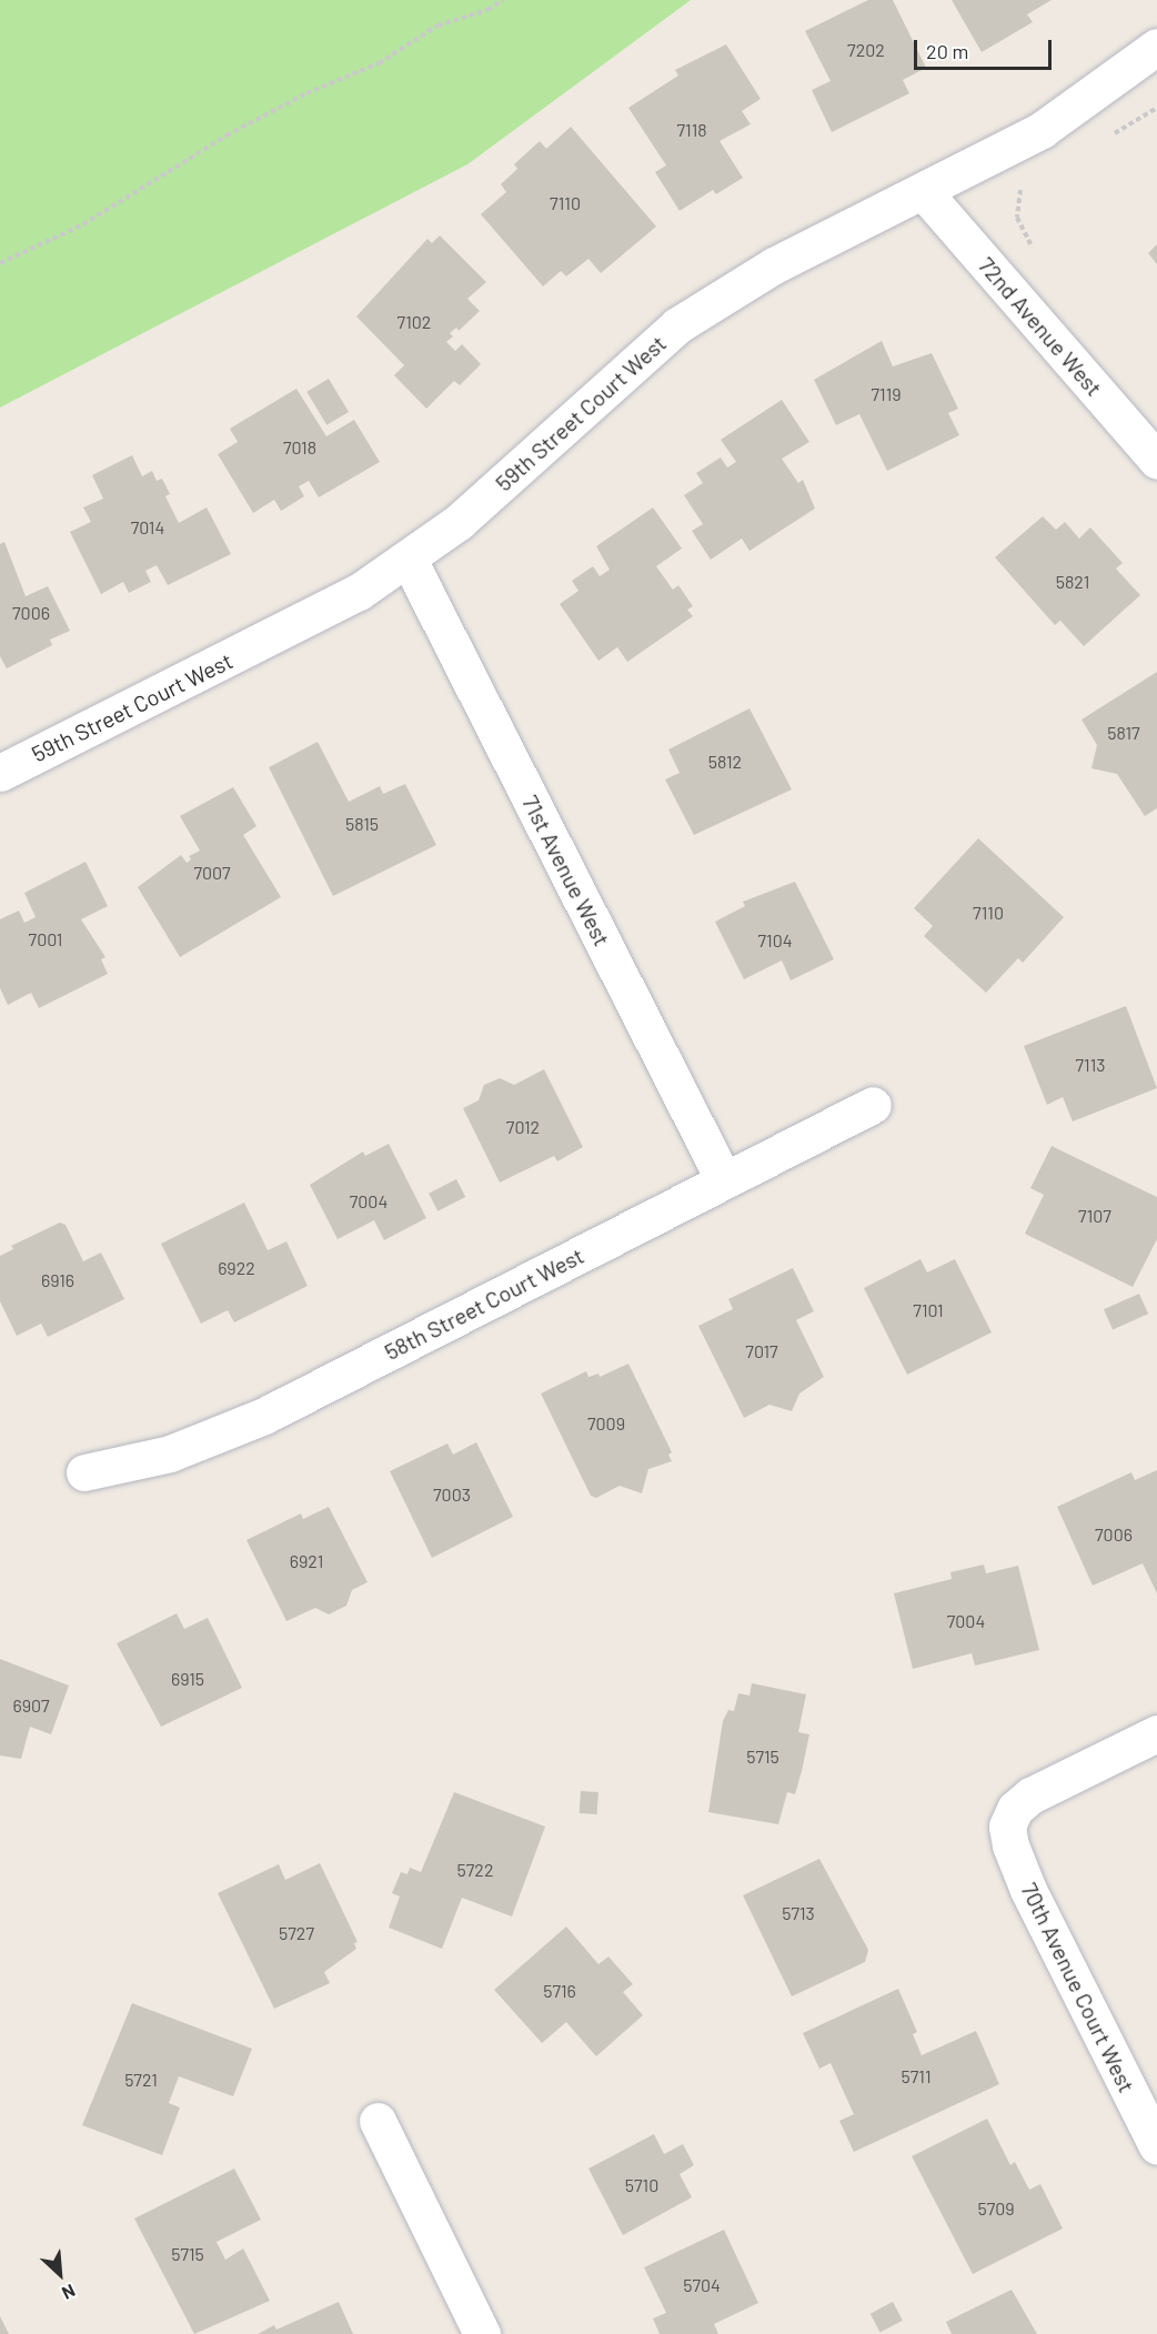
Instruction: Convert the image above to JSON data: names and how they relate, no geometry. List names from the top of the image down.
{
  "streets": {
    "street": [
      "72nd Avenue West",
      "59th Street Court West",
      "71st Avenue West",
      "58th Street Court West",
      "70th Avenue Court West"
    ]
  },
  "crossings": [
    ["72nd Avenue West", "59th Street Court West"],
    ["59th Street Court West", "71st Avenue West"],
    ["71st Avenue West", "58th Street Court West"]
  ],
  "house_numbers": [
    "7202",
    "7118",
    "7110",
    "7102",
    "7119",
    "7018",
    "7014",
    "5821",
    "7006",
    "5817",
    "5812",
    "5815",
    "7007",
    "7110",
    "7001",
    "7104",
    "7113",
    "7012",
    "7004",
    "7107",
    "6922",
    "6916",
    "7101",
    "7017",
    "7009",
    "7003",
    "7006",
    "6921",
    "7004",
    "6915",
    "6907",
    "5715",
    "5722",
    "5713",
    "5727",
    "5716",
    "5711",
    "5721",
    "5710",
    "5709",
    "5715",
    "5704"
  ],
  "scale_bar": "20 m",
  "north": "bottom right"
}
